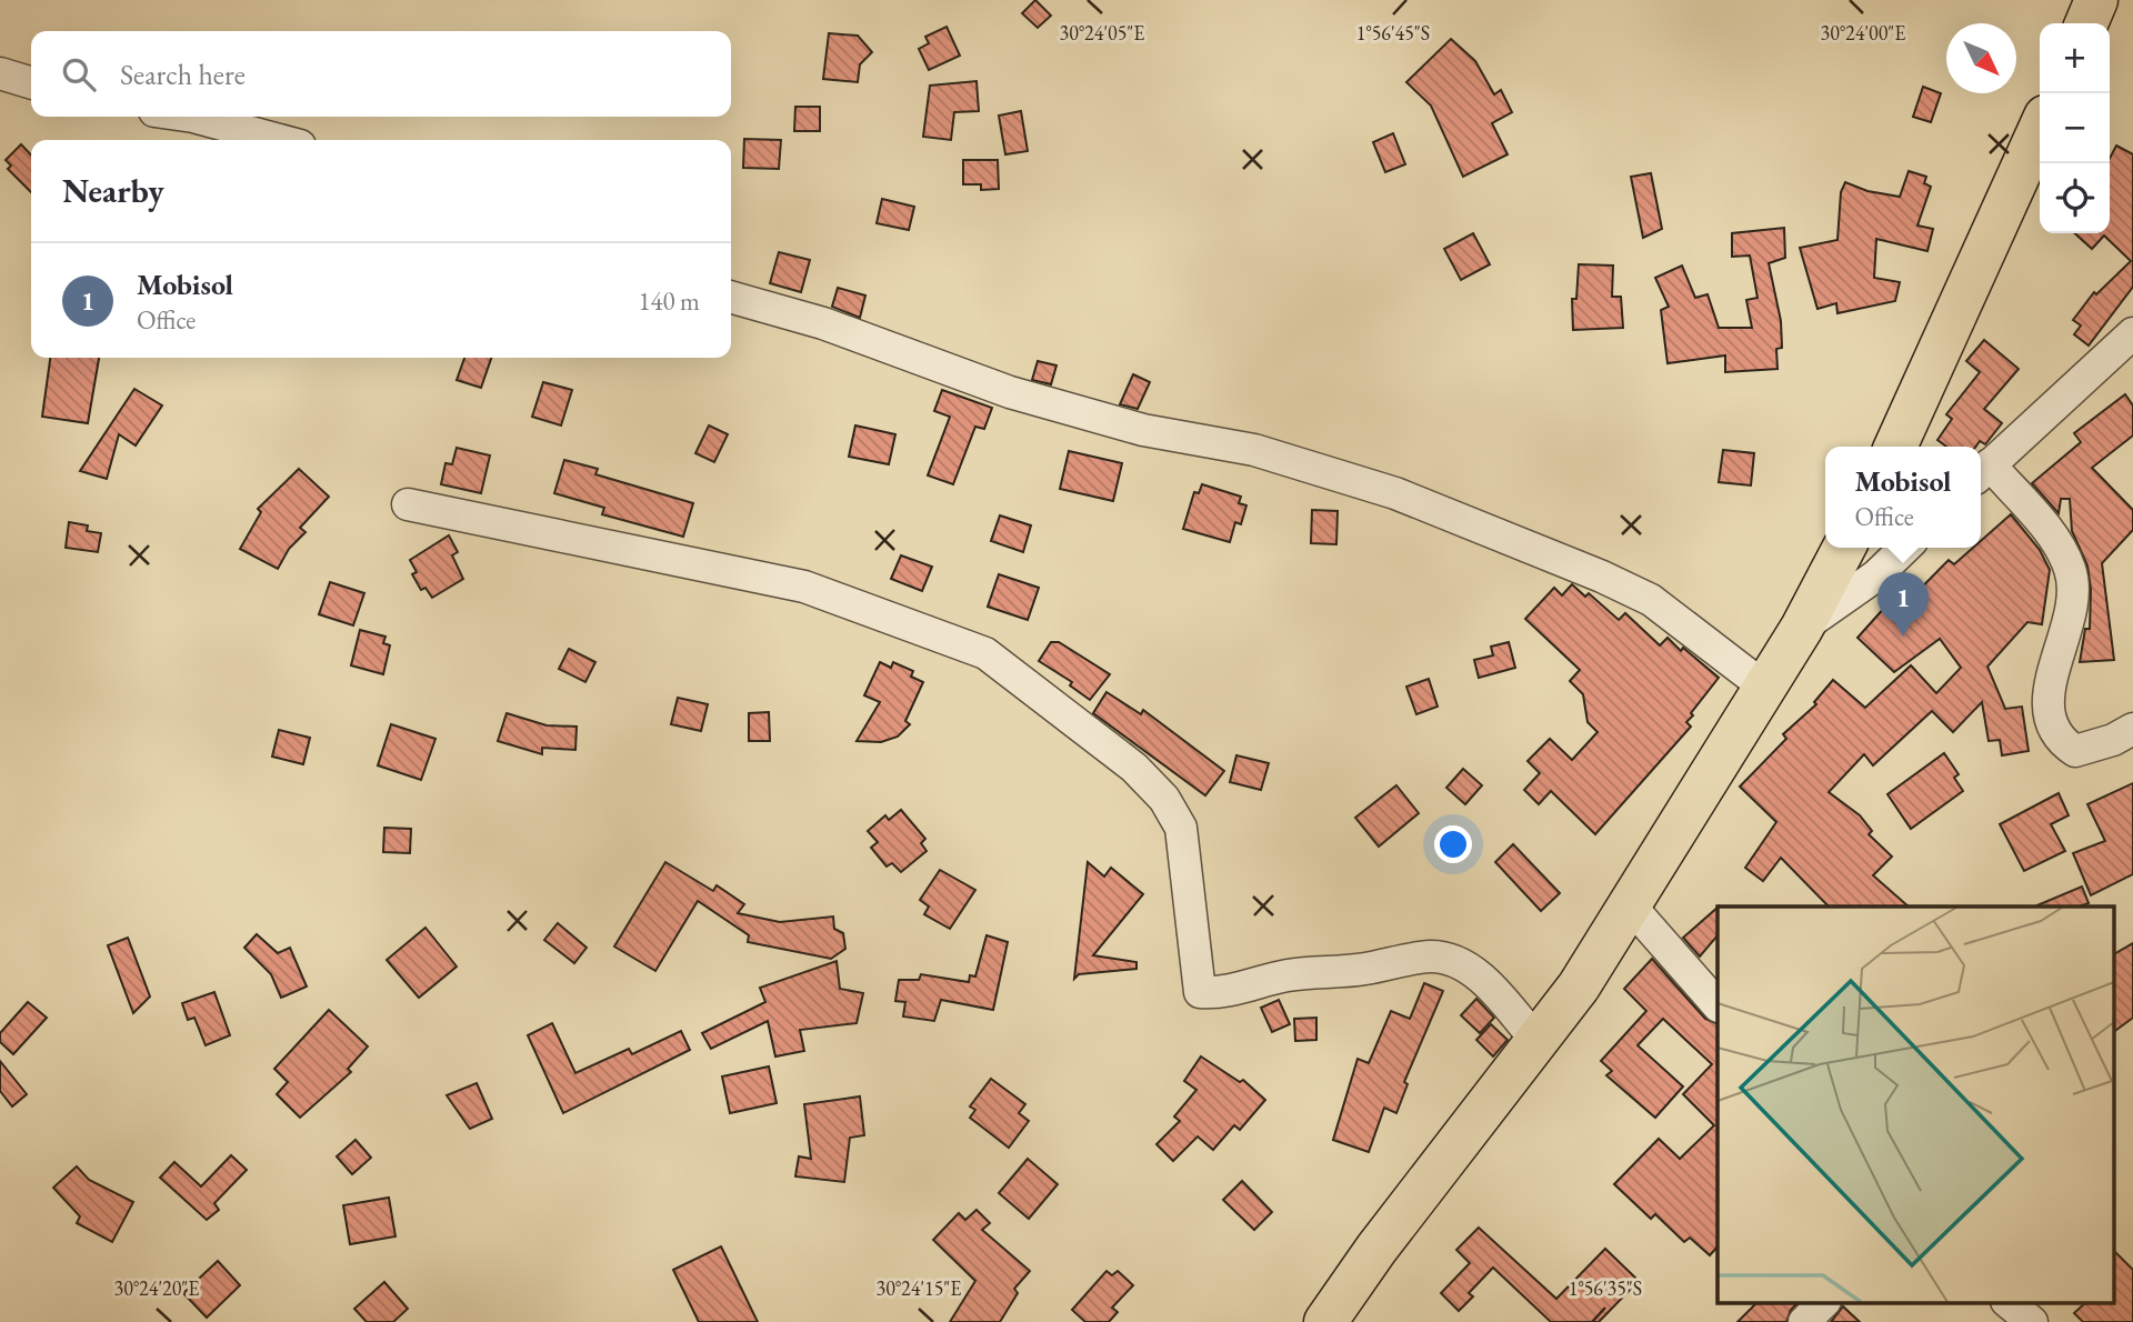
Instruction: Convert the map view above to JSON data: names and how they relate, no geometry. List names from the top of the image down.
{
  "north": "bottom right",
  "page": {
    "map_buttons": ["+", "−"],
    "search": "Search here",
    "heading": "Nearby",
    "list": [
      {
        "mark": "1",
        "name": "Mobisol",
        "note": "Office",
        "value": "140 m"
      }
    ],
    "popup": ["Mobisol", "Office"],
    "pins": "1"
  },
  "coordinates": [
    "30°24'05\"E",
    "30°24'00\"E",
    "1°56'45\"S",
    "1°56'35\"S",
    "30°24'20\"E",
    "30°24'15\"E"
  ]
}
